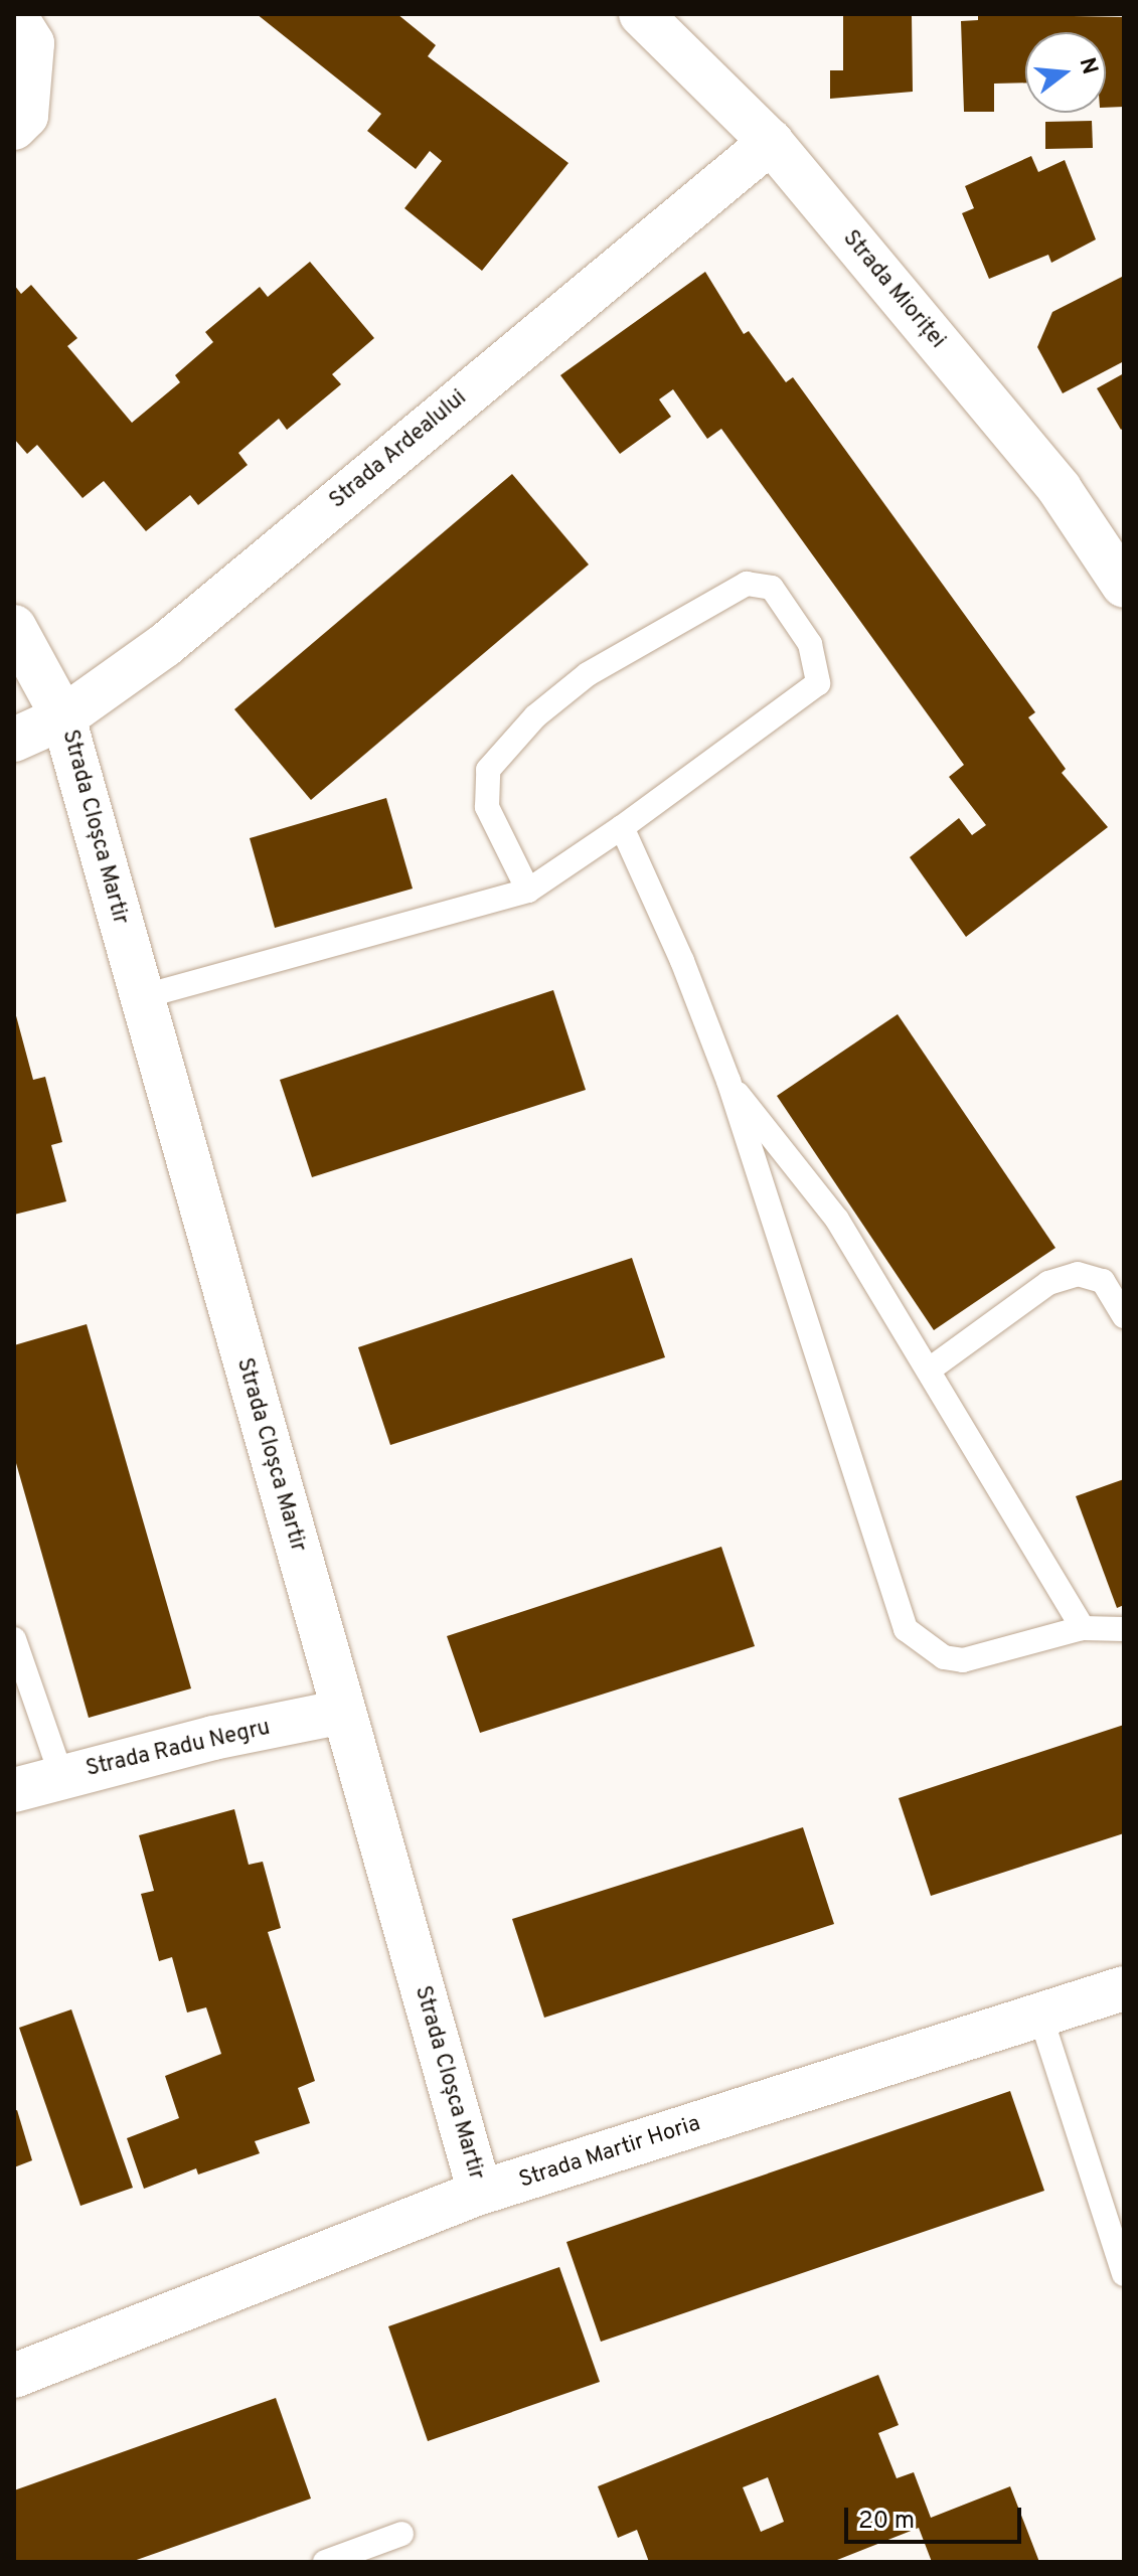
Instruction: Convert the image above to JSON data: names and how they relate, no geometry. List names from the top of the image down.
{
  "streets": {
    "street": [
      "Strada Mioriței",
      "Strada Ardealului",
      "Strada Cloșca Martir",
      "Strada Radu Negru",
      "Strada Martir Horia"
    ]
  },
  "crossings": [
    ["Strada Mioriței", "Strada Ardealului"],
    ["Strada Ardealului", "Strada Cloșca Martir"],
    ["Strada Cloșca Martir", "Strada Radu Negru"],
    ["Strada Cloșca Martir", "Strada Martir Horia"]
  ],
  "scale_bar": "20 m",
  "north": "right"
}
